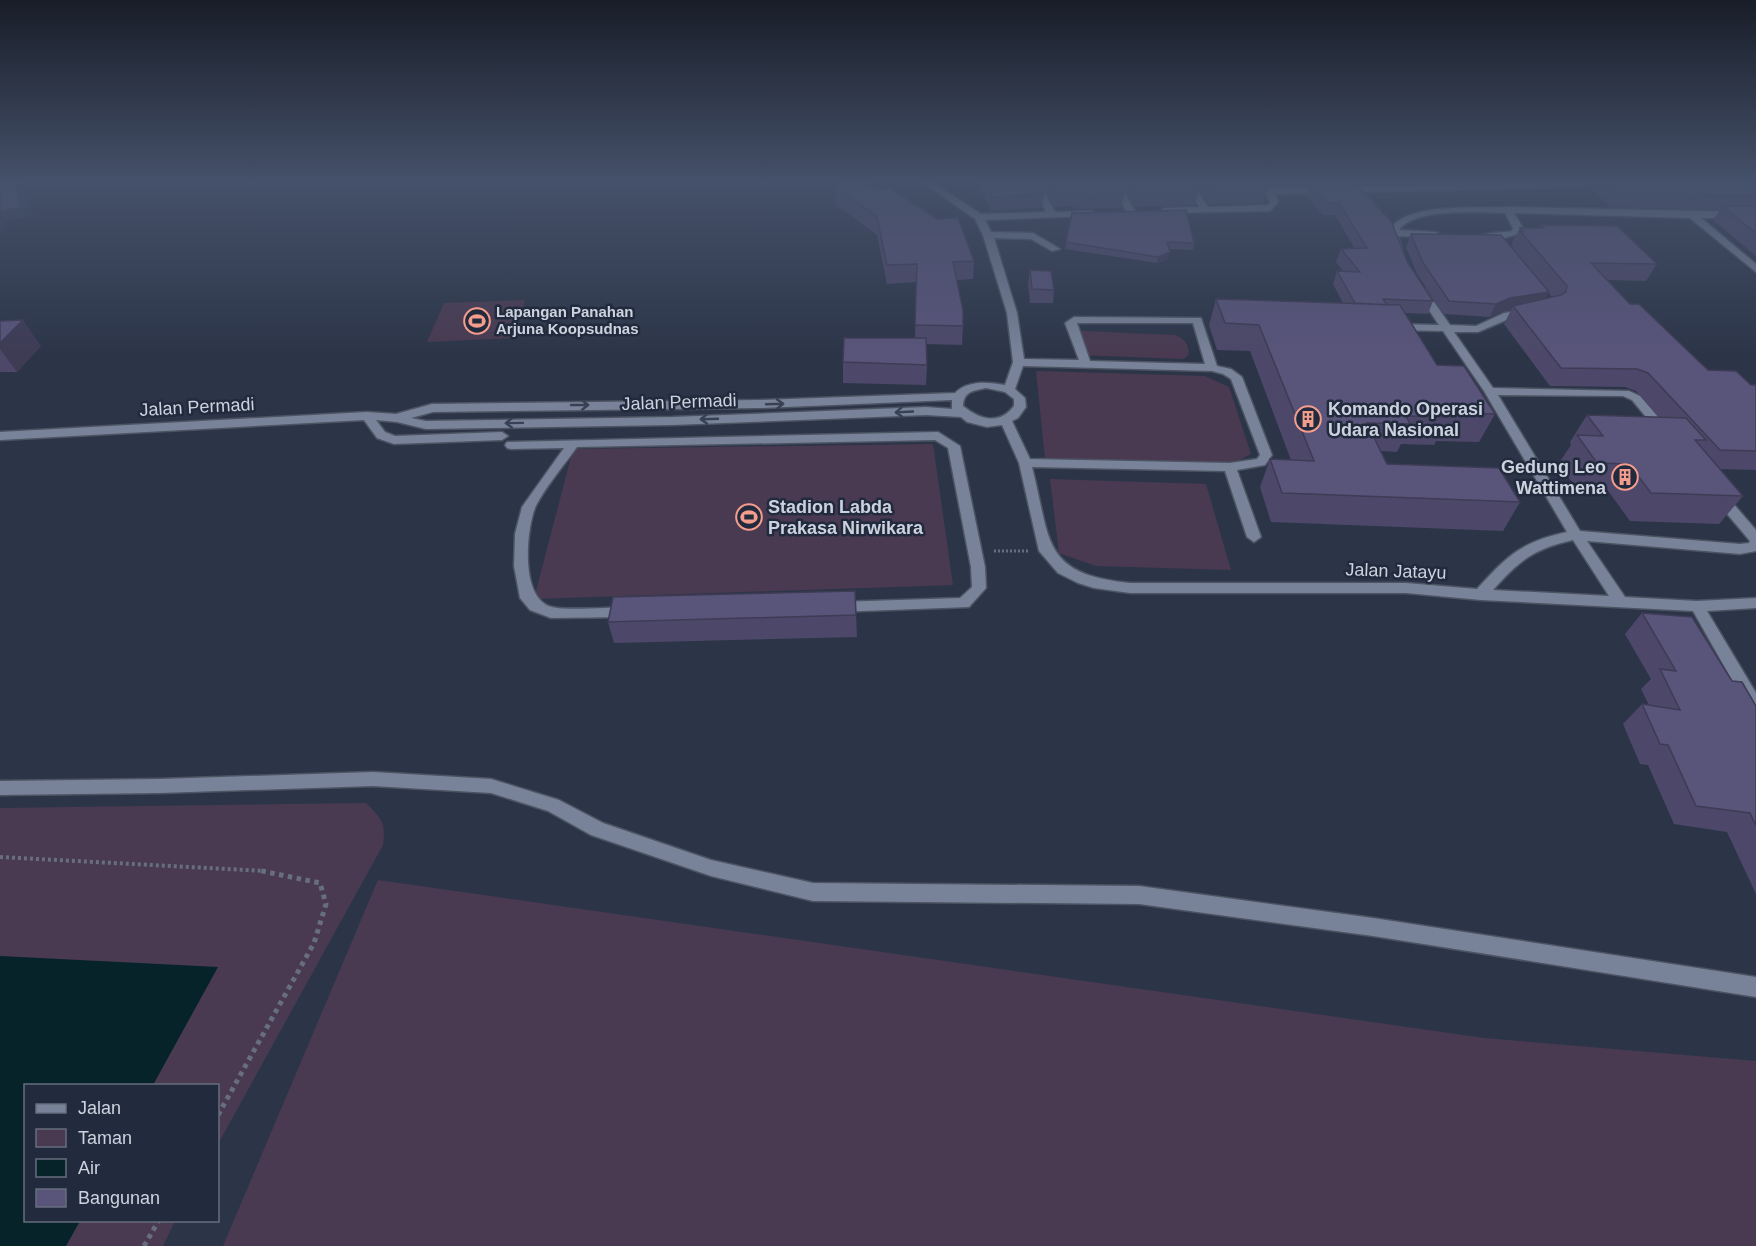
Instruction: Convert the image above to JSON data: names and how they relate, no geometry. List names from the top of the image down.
{
  "streets": {
    "street": ["Jalan Permadi", "Jalan Jatayu"]
  },
  "places": {
    "sports": ["Lapangan Panahan Arjuna Koopsudnas", "Stadion Labda Prakasa Nirwikara"],
    "building": ["Komando Operasi Udara Nasional", "Gedung Leo Wattimena"]
  },
  "legend": [
    "Jalan",
    "Taman",
    "Air",
    "Bangunan"
  ]
}
